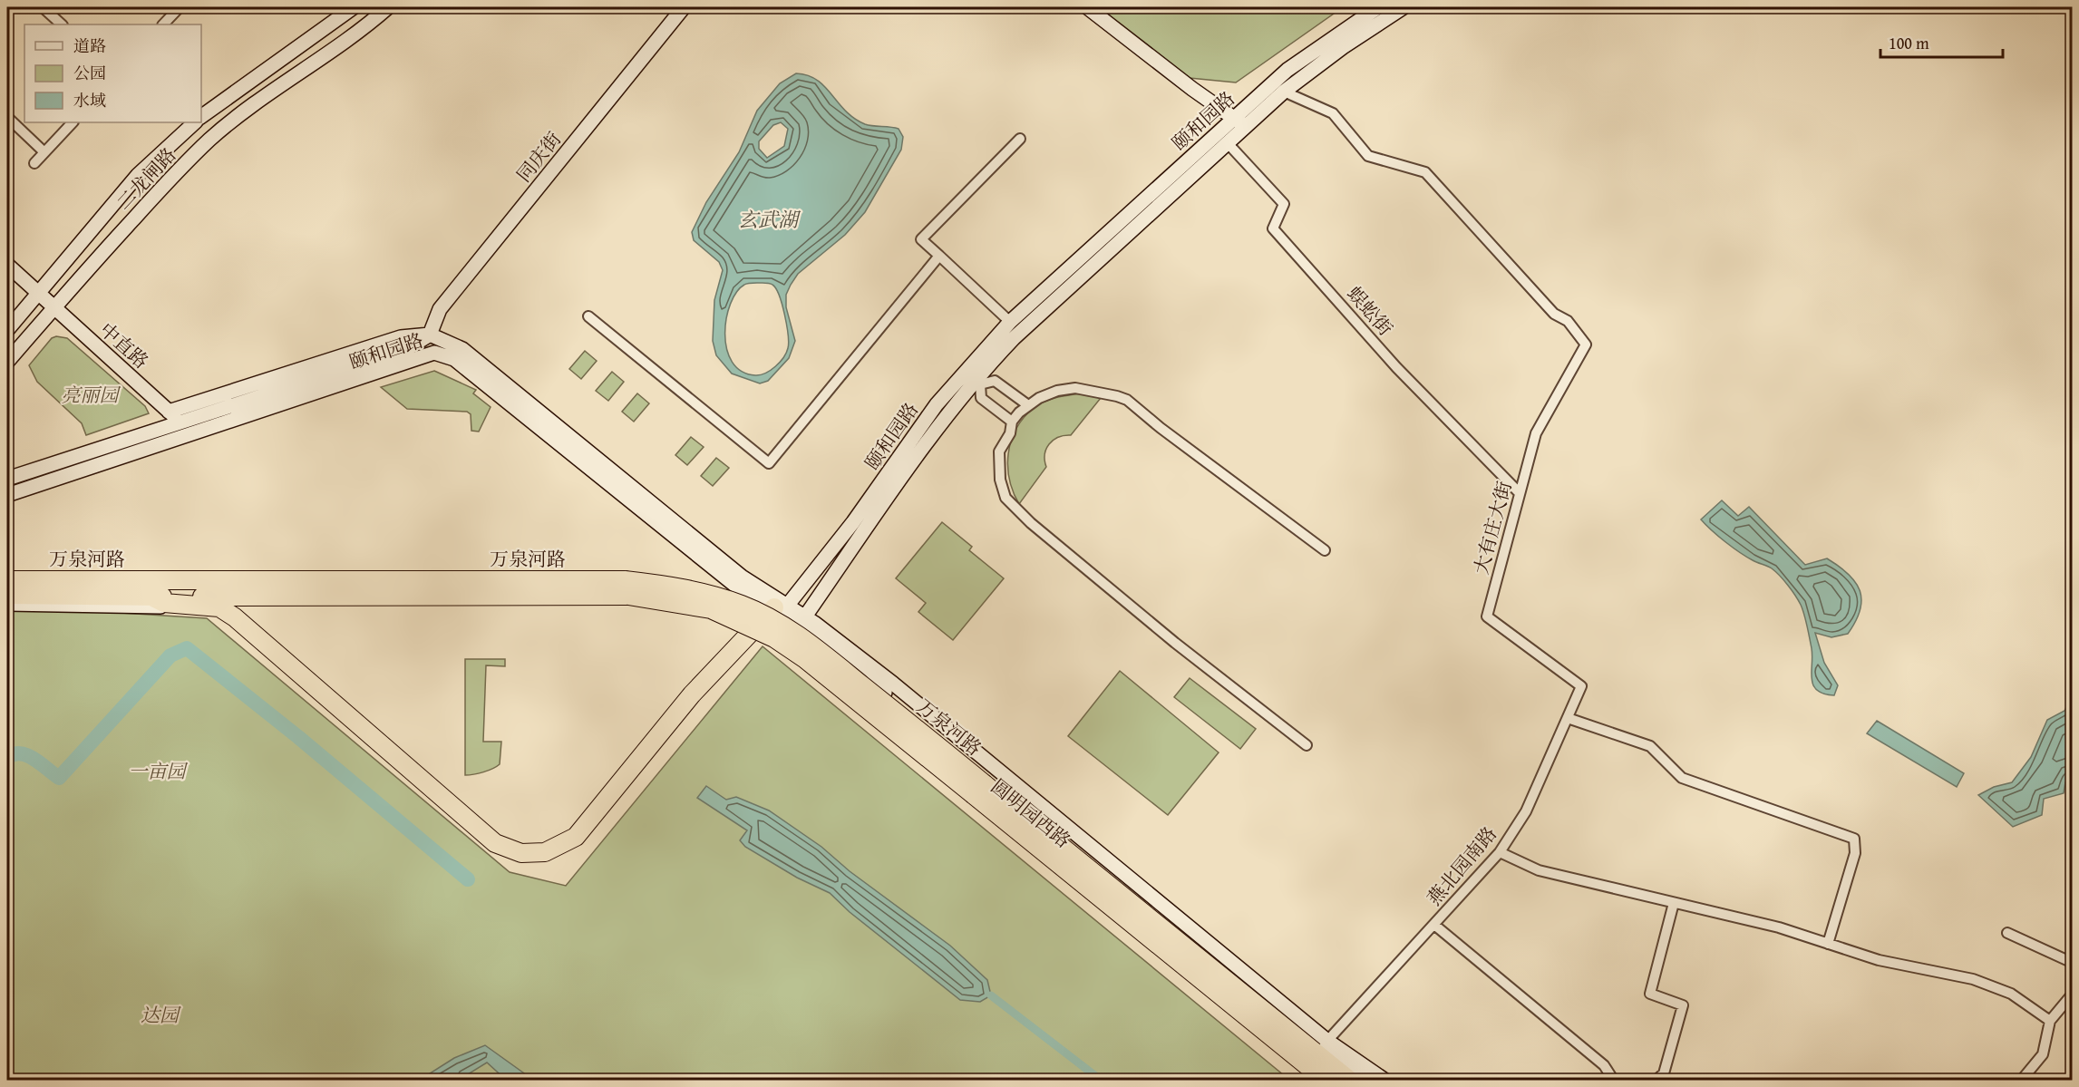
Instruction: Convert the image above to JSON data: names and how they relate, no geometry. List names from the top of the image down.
{
  "streets": {
    "highway": ["万泉河路", "圆明园西路"],
    "main road": [
      "颐和园路",
      "同庆街",
      "二龙闸路",
      "中直路"
    ],
    "street": ["蜈蚣街", "大有庄大街", "燕北园南路"]
  },
  "crossings": [
    ["颐和园路", "同庆街"],
    ["颐和园路", "蜈蚣街"],
    ["颐和园路", "中直路"],
    ["颐和园路", "大有庄大街"],
    ["颐和园路", "圆明园西路"],
    ["二龙闸路", "中直路"],
    ["蜈蚣街", "大有庄大街"],
    ["大有庄大街", "燕北园南路"],
    ["万泉河路", "圆明园西路"],
    ["圆明园西路", "燕北园南路"]
  ],
  "water": ["玄武湖"],
  "parks": ["亮丽园", "一亩园", "达园"],
  "legend": ["道路", "公园", "水域"],
  "scale_bar": "100 m"
}
